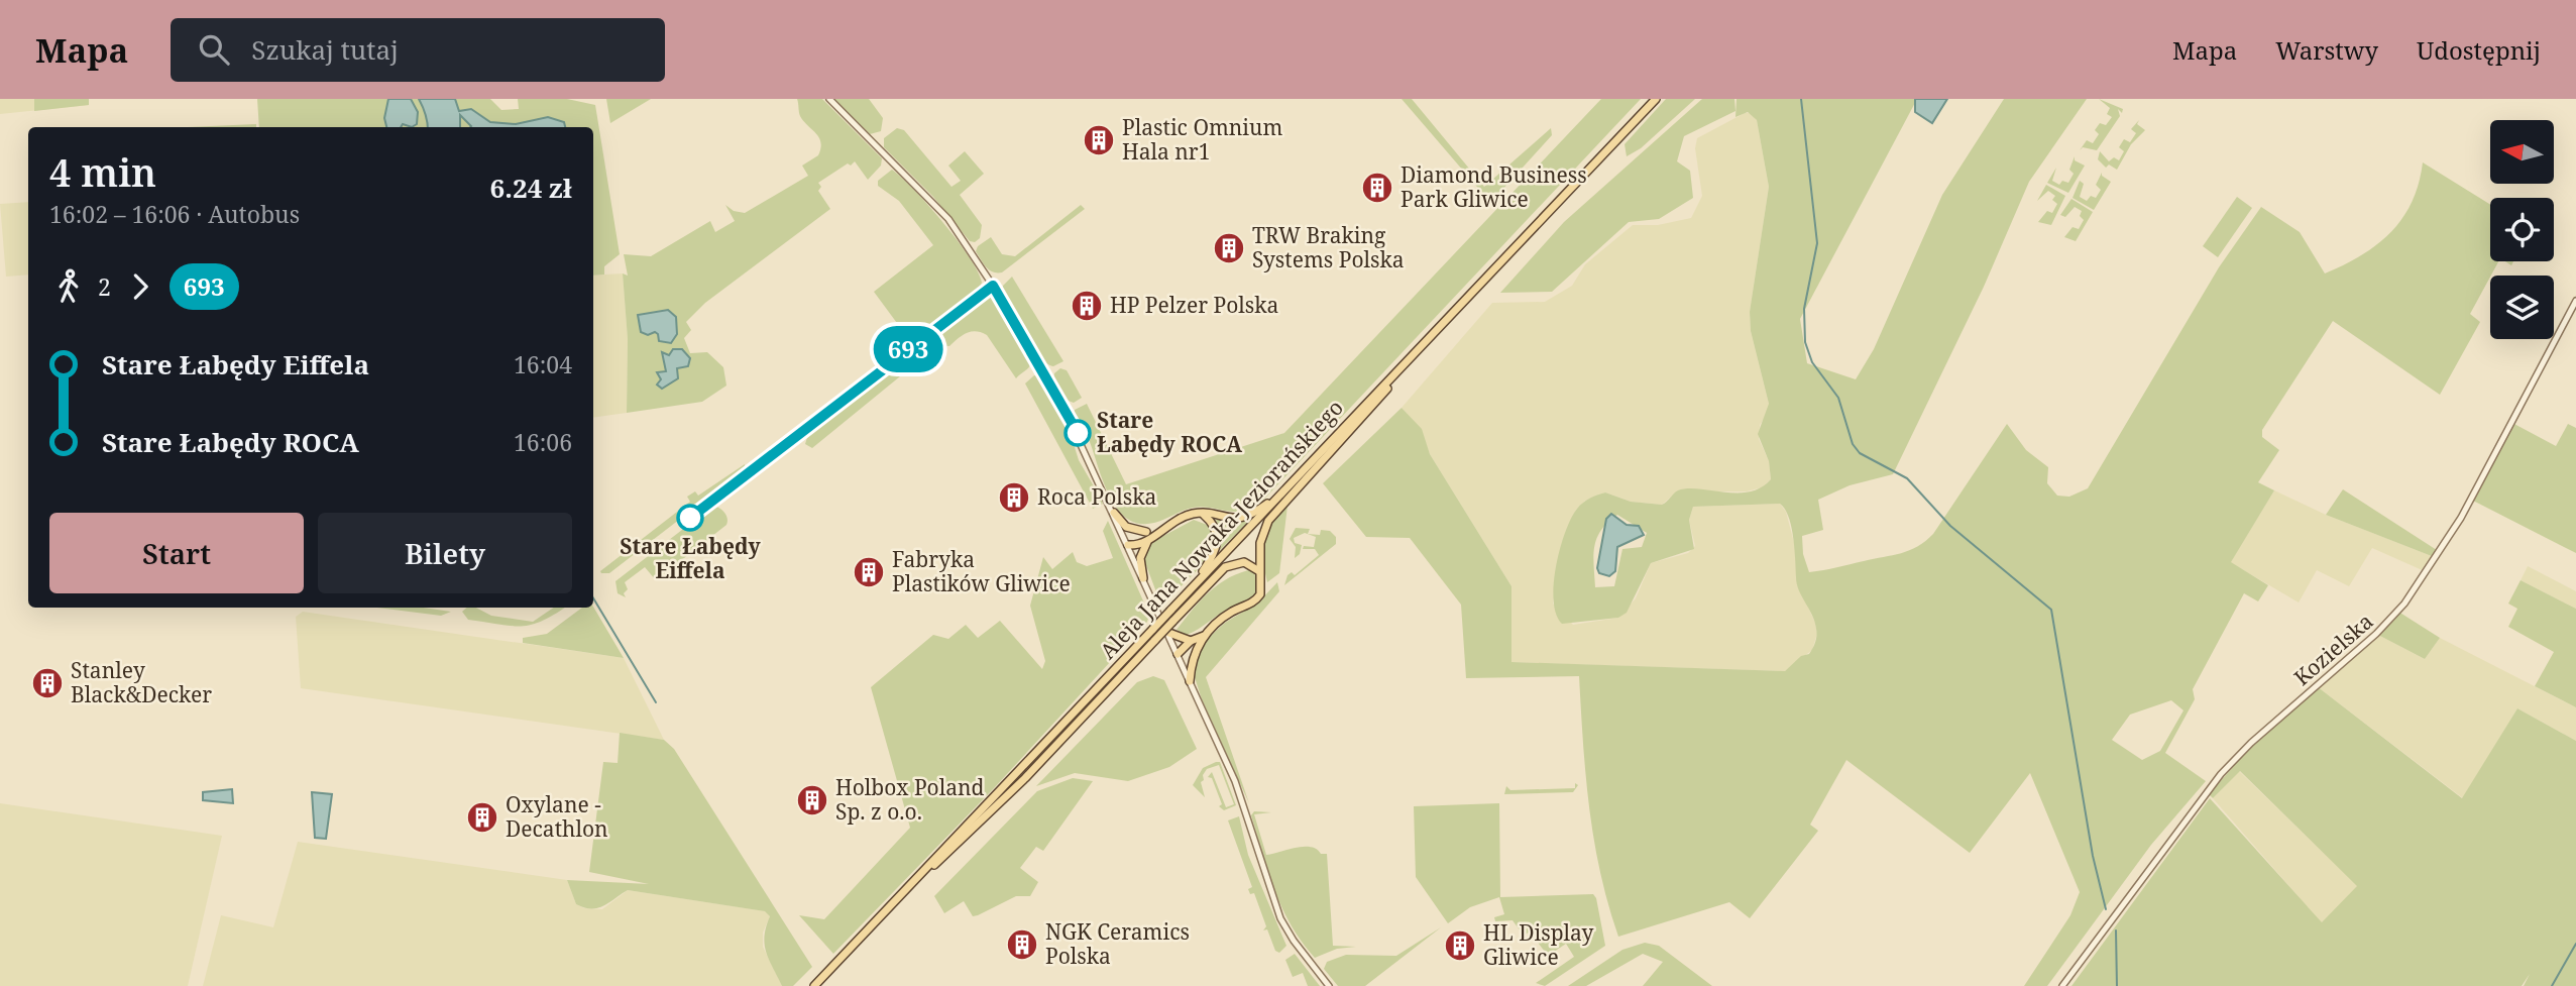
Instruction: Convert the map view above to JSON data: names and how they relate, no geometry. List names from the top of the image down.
{
  "streets": {
    "main road": ["Aleja Jana Nowaka-Jeziorańskiego"],
    "street": ["Kozielska"]
  },
  "places": {
    "building": [
      "Plastic Omnium Hala nr1",
      "Diamond Business Park Gliwice",
      "TRW Braking Systems Polska",
      "HP Pelzer Polska",
      "Roca Polska",
      "Fabryka Plastików Gliwice",
      "Stanley Black&Decker",
      "Holbox Poland Sp. z o.o.",
      "Oxylane - Decathlon",
      "NGK Ceramics Polska",
      "HL Display Gliwice"
    ],
    "other": ["Stare Łabędy ROCA", "Stare Łabędy Eiffela"]
  },
  "lines": ["bus line 693"],
  "north": "left",
  "page": {
    "header": "Mapa",
    "search": "Szukaj tutaj",
    "nav": ["Mapa", "Warstwy", "Udostępnij"],
    "on_map": "693",
    "heading": ["4 min", "16:02 – 16:06 · Autobus", "6.24 zł"],
    "legs": ["2", "693"],
    "list": [
      {
        "name": "Stare Łabędy Eiffela",
        "value": "16:04"
      },
      {
        "name": "Stare Łabędy ROCA",
        "value": "16:06"
      }
    ],
    "buttons": ["Start", "Bilety"]
  }
}
